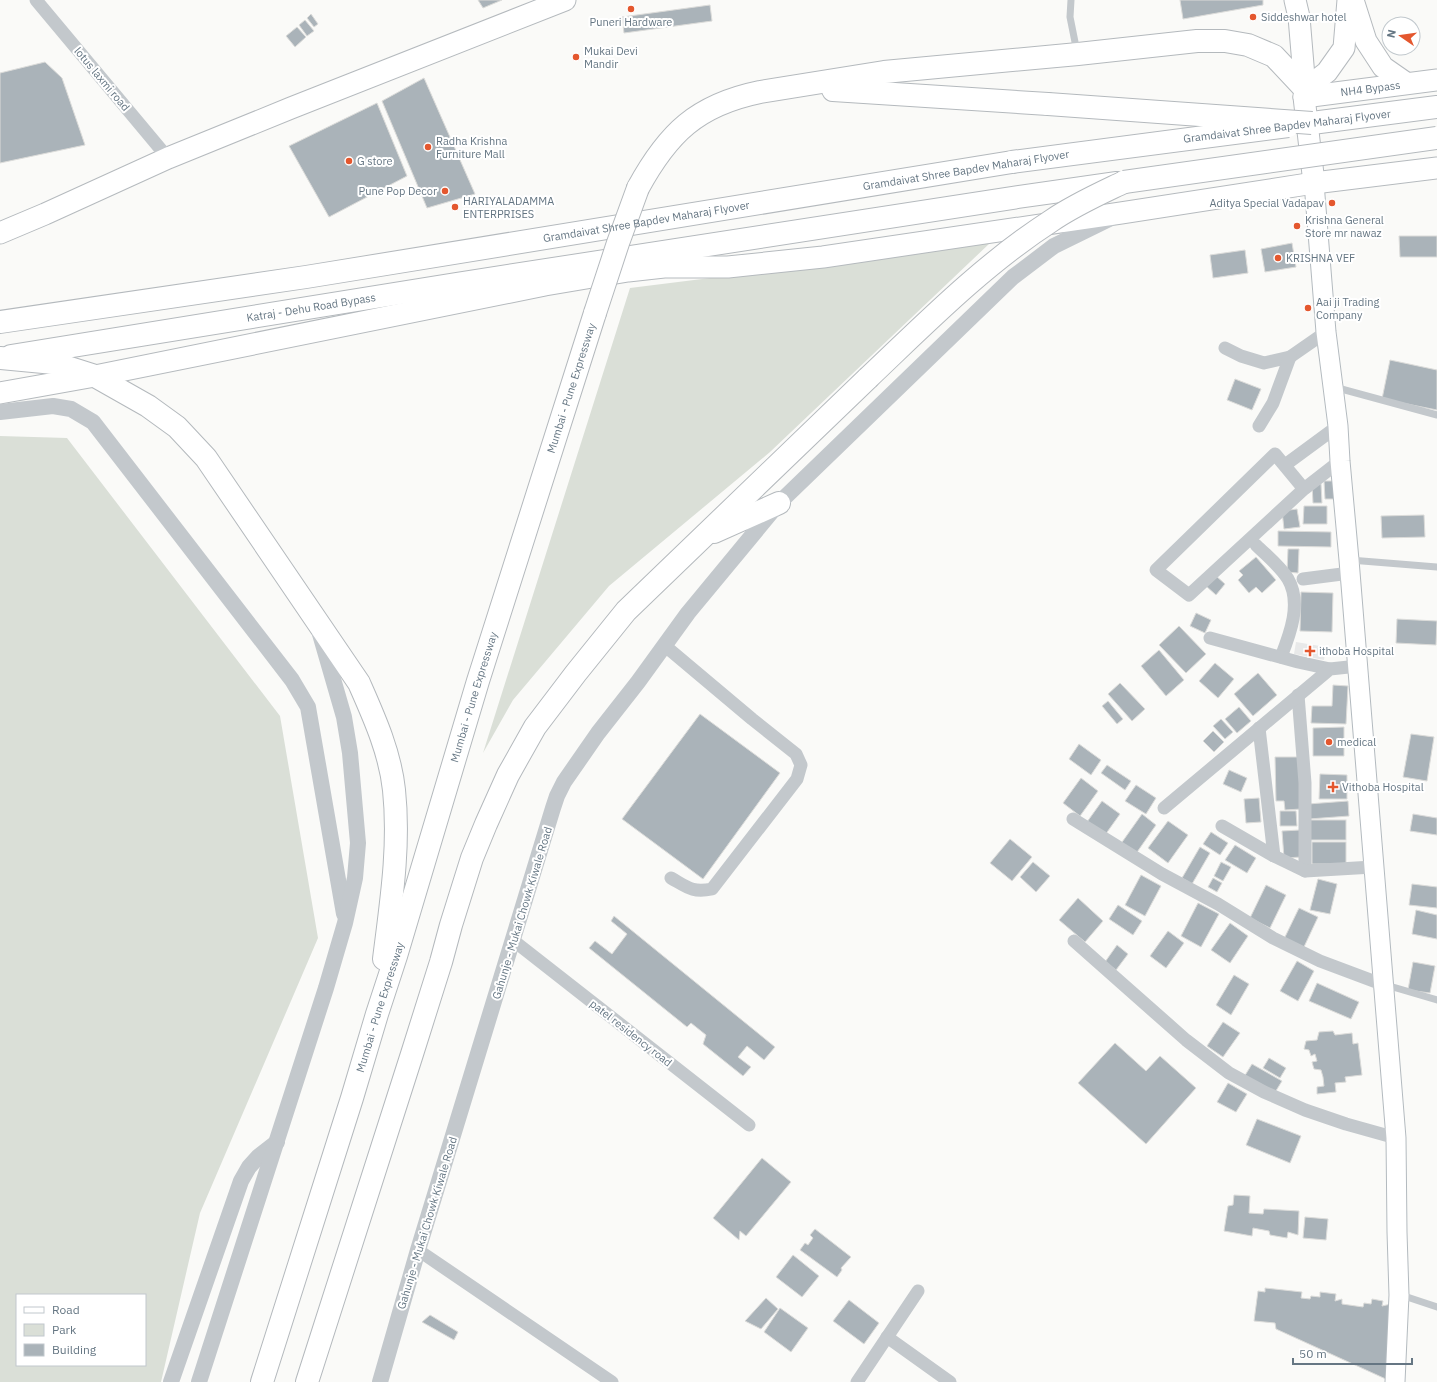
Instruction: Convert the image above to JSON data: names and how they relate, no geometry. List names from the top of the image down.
{
  "streets": {
    "highway": ["Gramdaivat Shree Bapdev Maharaj Flyover", "Katraj - Dehu Road Bypass", "Mumbai - Pune Expressway"],
    "main road": ["NH4 Bypass"],
    "street": ["lotus laxmi road", "Gahunje - Mukai Chowk Kiwale Road", "patel residency road"]
  },
  "crossings": [
    ["Gahunje - Mukai Chowk Kiwale Road", "patel residency road"]
  ],
  "places": {
    "other": [
      "Puneri Hardware",
      "Siddeshwar hotel",
      "Mukai Devi Mandir",
      "Radha Krishna Furniture Mall",
      "G store",
      "Pune Pop Decor",
      "Aditya Special Vadapav",
      "HARIYALADAMMA ENTERPRISES",
      "Krishna General Store mr nawaz",
      "KRISHNA VEF",
      "Aai ji Trading Company",
      "medical"
    ],
    "health": ["ithoba Hospital", "Vithoba Hospital"]
  },
  "legend": ["Road", "Park", "Building"],
  "scale_bar": "50 m",
  "north": "left"
}
